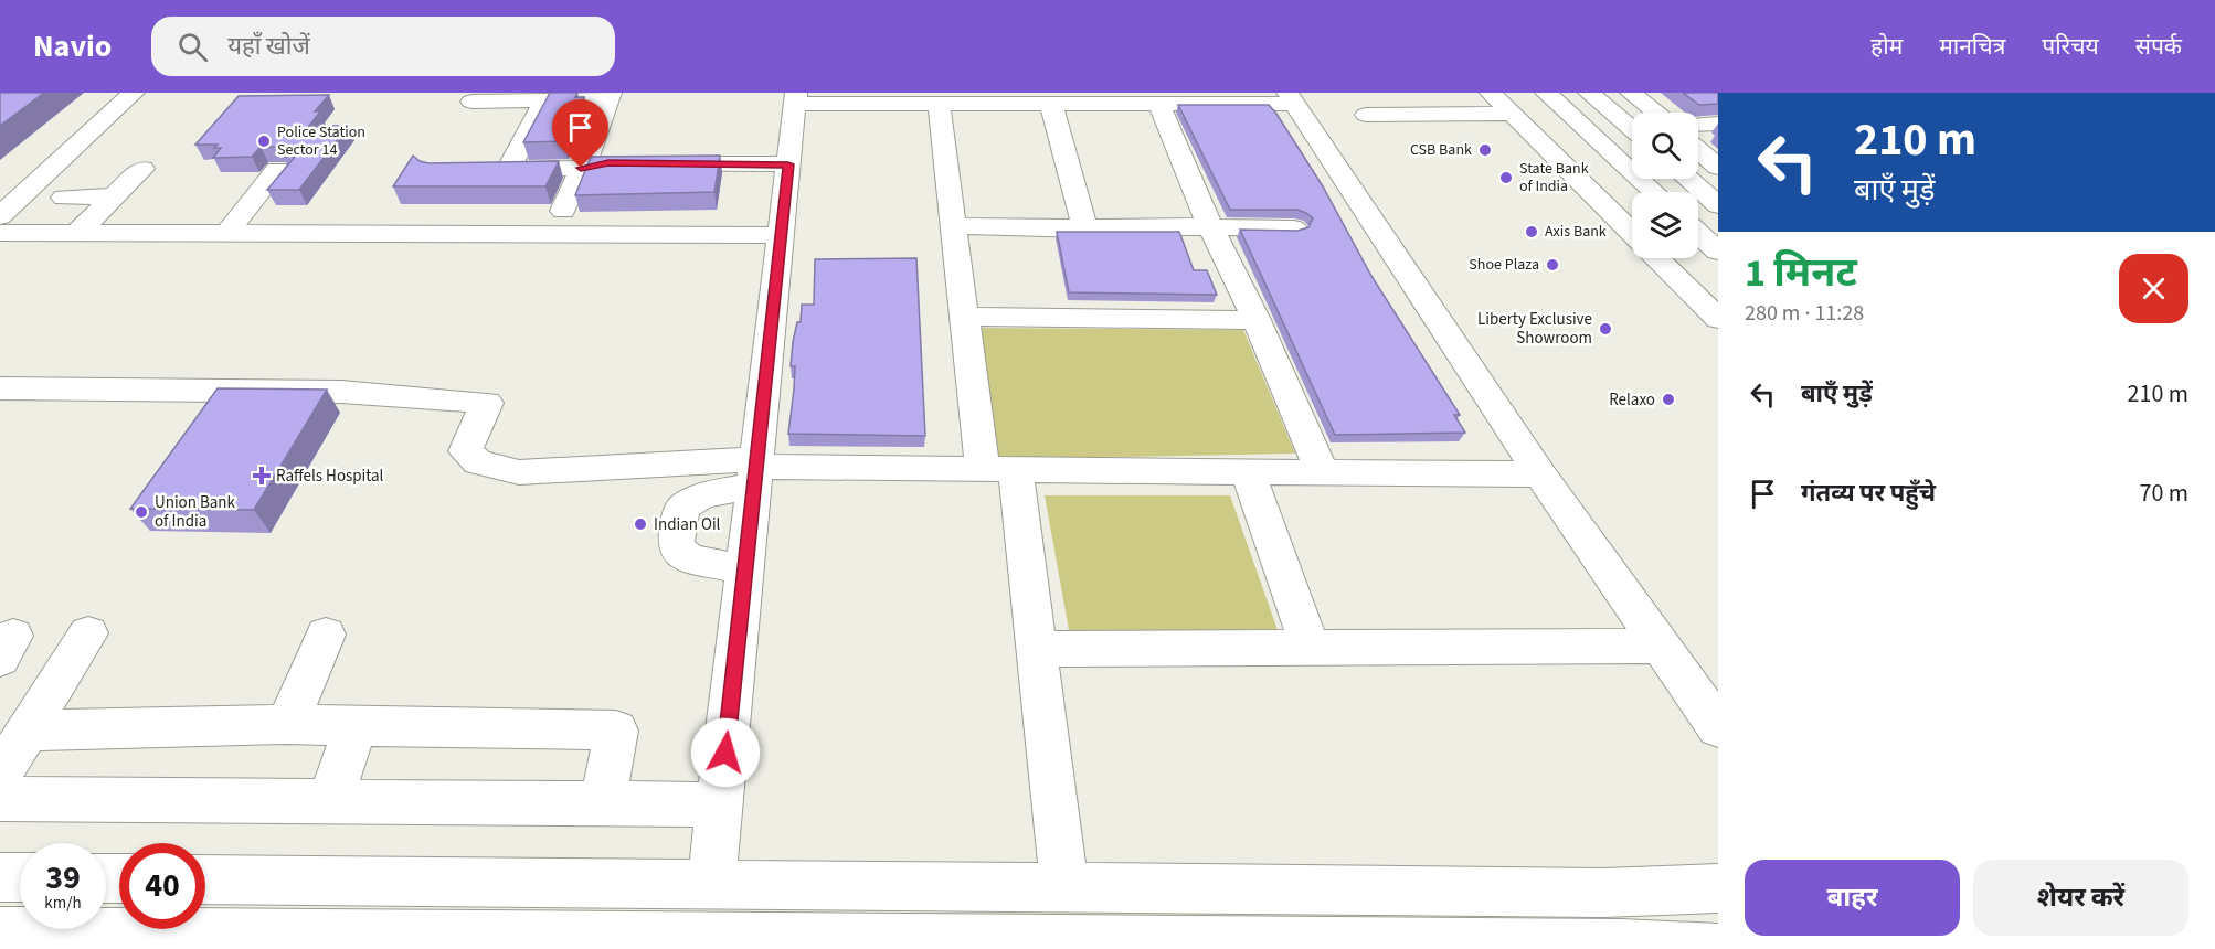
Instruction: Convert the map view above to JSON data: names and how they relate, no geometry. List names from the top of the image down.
{
  "places": {
    "other": [
      "Police Station Sector 14",
      "CSB Bank",
      "State Bank of India",
      "Axis Bank",
      "Shoe Plaza",
      "Liberty Exclusive Showroom",
      "Relaxo",
      "Union Bank of India",
      "Indian Oil"
    ],
    "health": ["Raffels Hospital"]
  },
  "page": {
    "header": "Navio",
    "search": "यहाँ खोजें",
    "nav": [
      "होम",
      "मानचित्र",
      "परिचय",
      "संपर्क"
    ],
    "turn": ["210 m", "बाएँ मुड़ें"],
    "heading": ["1 मिनट", "280 m · 11:28"],
    "list": [
      {
        "name": "बाएँ मुड़ें",
        "value": "210 m"
      },
      {
        "name": "गंतव्य पर पहुँचे",
        "value": "70 m"
      }
    ],
    "speed": "39 km/h",
    "limit": "40",
    "buttons": ["बाहर", "शेयर करें"]
  }
}
